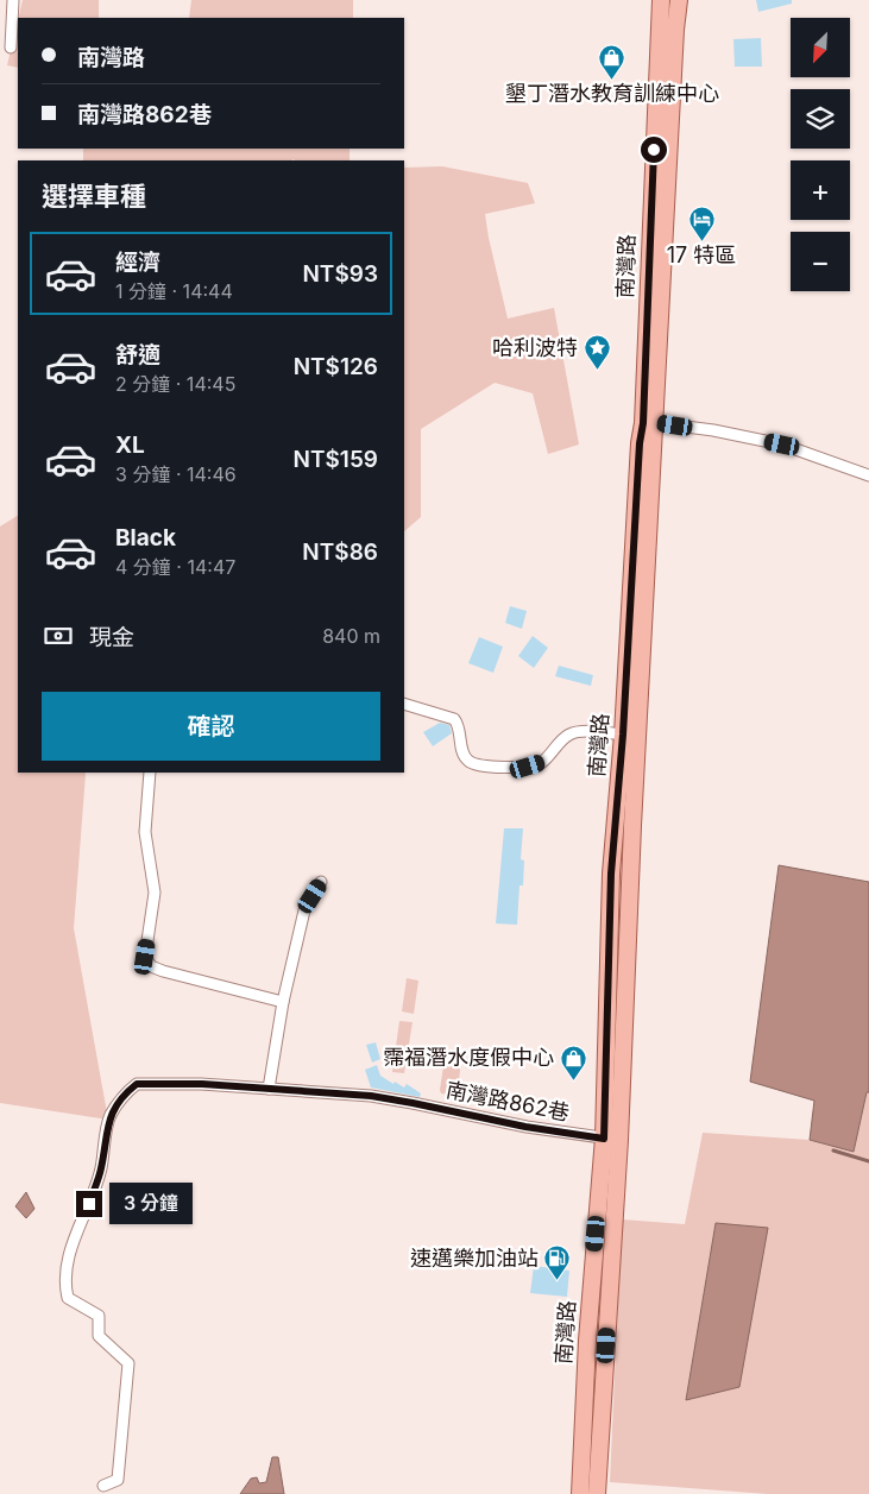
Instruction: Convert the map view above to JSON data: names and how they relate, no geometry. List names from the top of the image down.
{
  "streets": {
    "main road": ["南灣路"],
    "street": ["南灣路862巷"]
  },
  "crossings": [
    ["南灣路", "南灣路862巷"]
  ],
  "places": {
    "shop": ["墾丁潛水教育訓練中心", "霈福潛水度假中心"],
    "hotel": ["17 特區"],
    "place": ["哈利波特"],
    "fuel station": ["速邁樂加油站"]
  },
  "north": "bottom left",
  "page": {
    "map_buttons": ["+", "−"],
    "banner": ["南灣路", "南灣路862巷"],
    "heading": "選擇車種",
    "list": [
      {
        "name": "經濟",
        "note": "1 分鐘 · 14:44",
        "value": "NT$93"
      },
      {
        "name": "舒適",
        "note": "2 分鐘 · 14:45",
        "value": "NT$126"
      },
      {
        "name": "XL",
        "note": "3 分鐘 · 14:46",
        "value": "NT$159"
      },
      {
        "name": "Black",
        "note": "4 分鐘 · 14:47",
        "value": "NT$86"
      }
    ],
    "pay": ["現金", "840 m"],
    "buttons": "確認",
    "bubble": "3 分鐘"
  }
}
